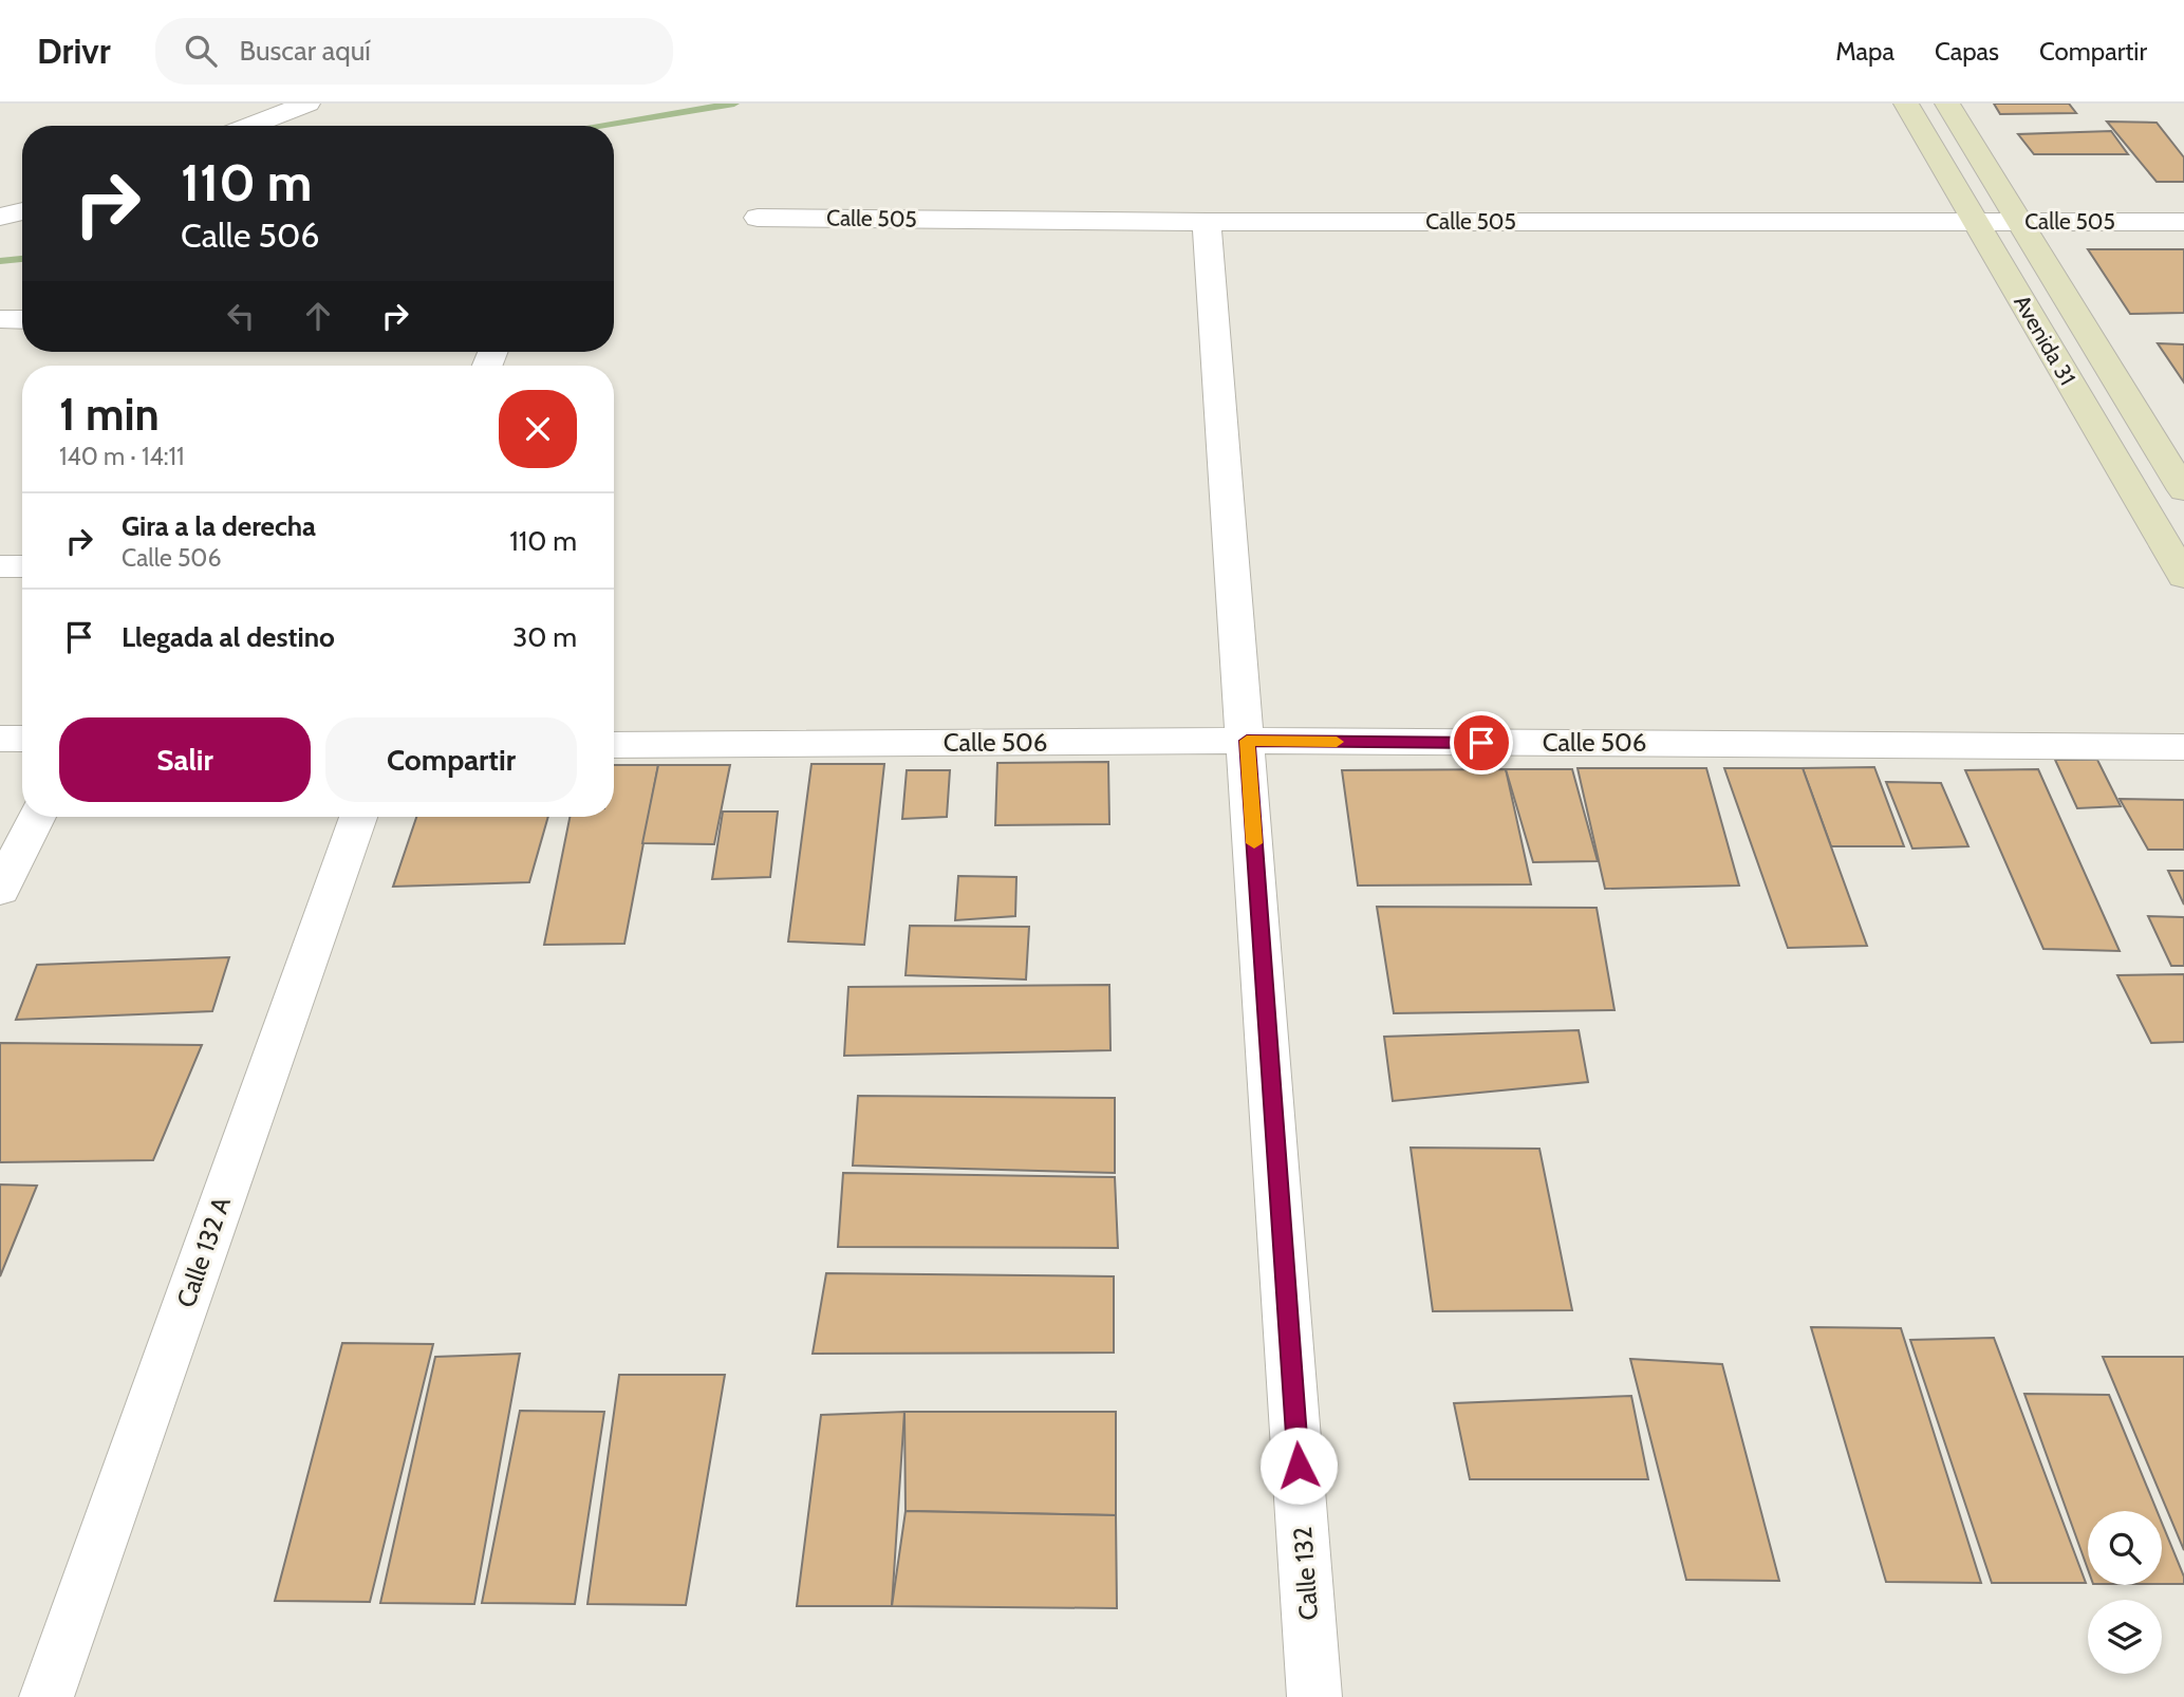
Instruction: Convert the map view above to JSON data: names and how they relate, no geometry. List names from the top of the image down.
{
  "streets": {
    "street": [
      "Calle 505",
      "Avenida 31",
      "Calle 506",
      "Calle 132 A",
      "Calle 132"
    ]
  },
  "crossings": [
    ["Calle 505", "Avenida 31"],
    ["Calle 505", "Calle 132"],
    ["Calle 506", "Calle 132"]
  ],
  "page": {
    "header": "Drivr",
    "search": "Buscar aquí",
    "nav": ["Mapa", "Capas", "Compartir"],
    "turn": ["110 m", "Calle 506"],
    "heading": ["1 min", "140 m · 14:11"],
    "list": [
      {
        "name": "Gira a la derecha",
        "note": "Calle 506",
        "value": "110 m"
      },
      {
        "name": "Llegada al destino",
        "value": "30 m"
      }
    ],
    "buttons": ["Salir", "Compartir"]
  }
}
